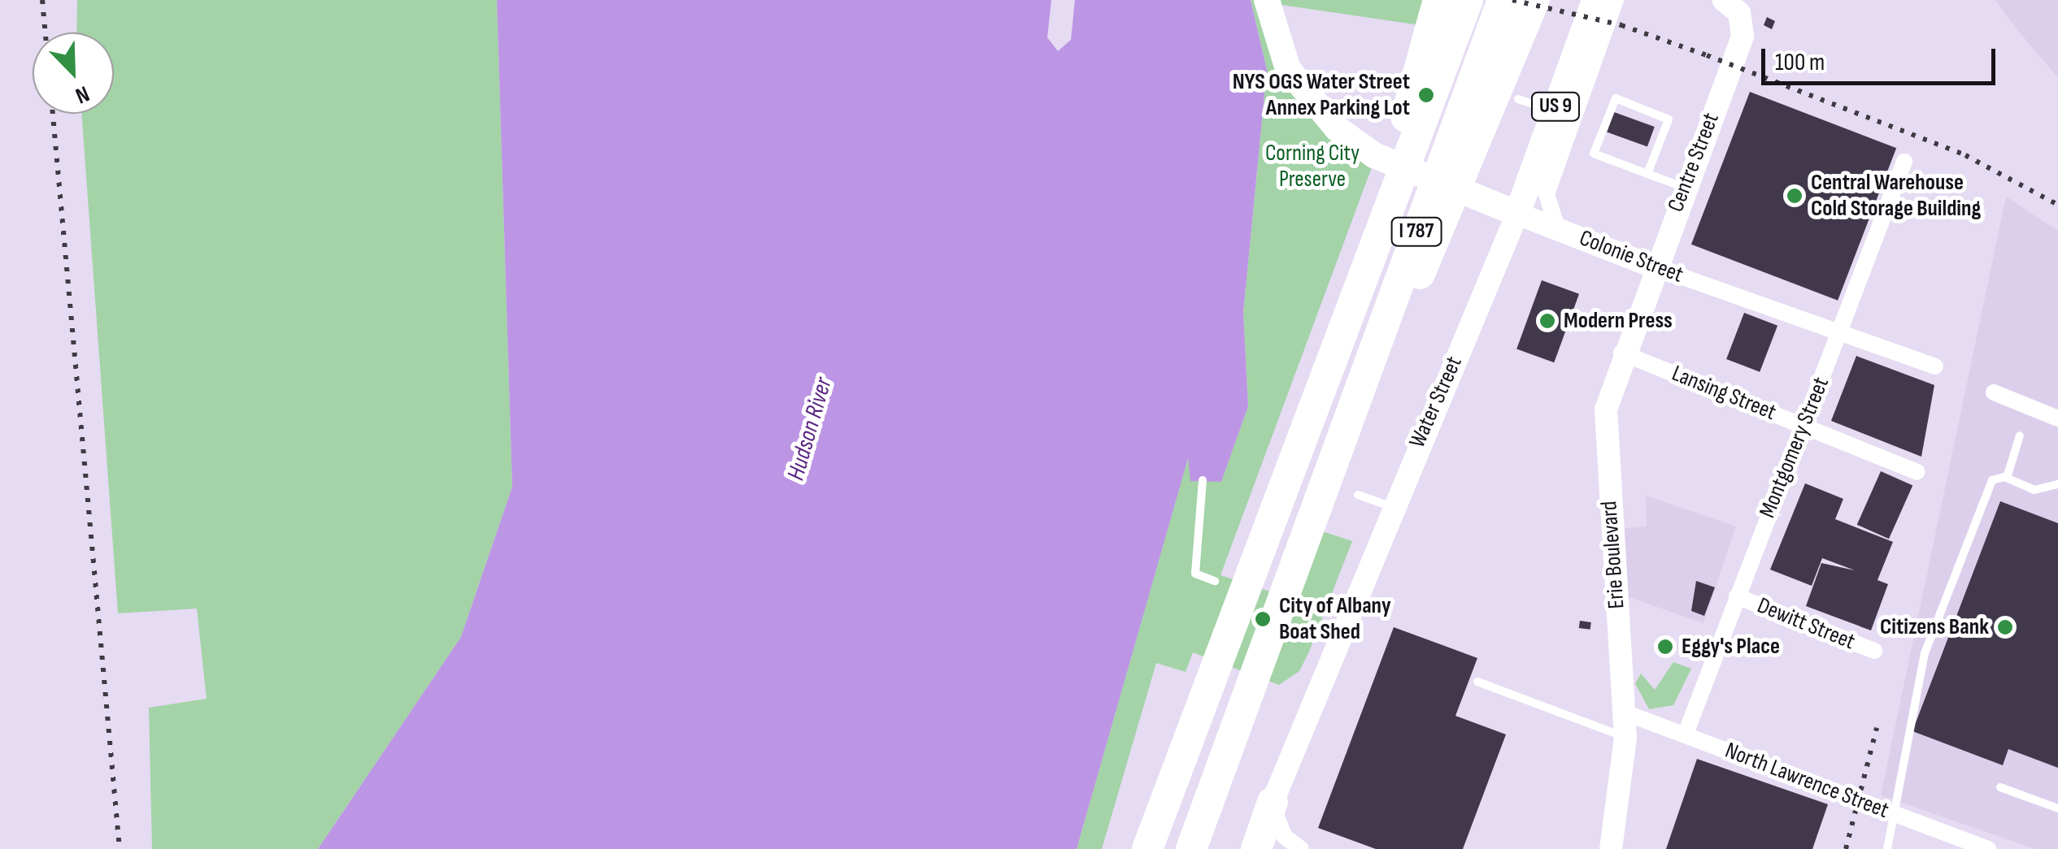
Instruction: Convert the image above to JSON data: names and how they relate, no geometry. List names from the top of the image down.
{
  "streets": {
    "highway": ["I 787"],
    "main road": ["US 9", "Colonie Street", "Water Street"],
    "street": [
      "Centre Street",
      "Lansing Street",
      "Montgomery Street",
      "Erie Boulevard",
      "Dewitt Street",
      "North Lawrence Street"
    ]
  },
  "crossings": [
    ["Centre Street", "Colonie Street"],
    ["Centre Street", "Erie Boulevard"],
    ["Colonie Street", "Water Street"],
    ["Colonie Street", "Montgomery Street"],
    ["Colonie Street", "Erie Boulevard"],
    ["Lansing Street", "Montgomery Street"],
    ["Lansing Street", "Erie Boulevard"],
    ["Montgomery Street", "Dewitt Street"],
    ["Montgomery Street", "North Lawrence Street"],
    ["Erie Boulevard", "North Lawrence Street"]
  ],
  "water": ["Hudson River"],
  "parks": ["Corning City Preserve"],
  "places": [
    "NYS OGS Water Street Annex Parking Lot",
    "Central Warehouse Cold Storage Building",
    "Modern Press",
    "City of Albany Boat Shed",
    "Citizens Bank",
    "Eggy's Place"
  ],
  "scale_bar": "100 m",
  "north": "bottom right"
}
